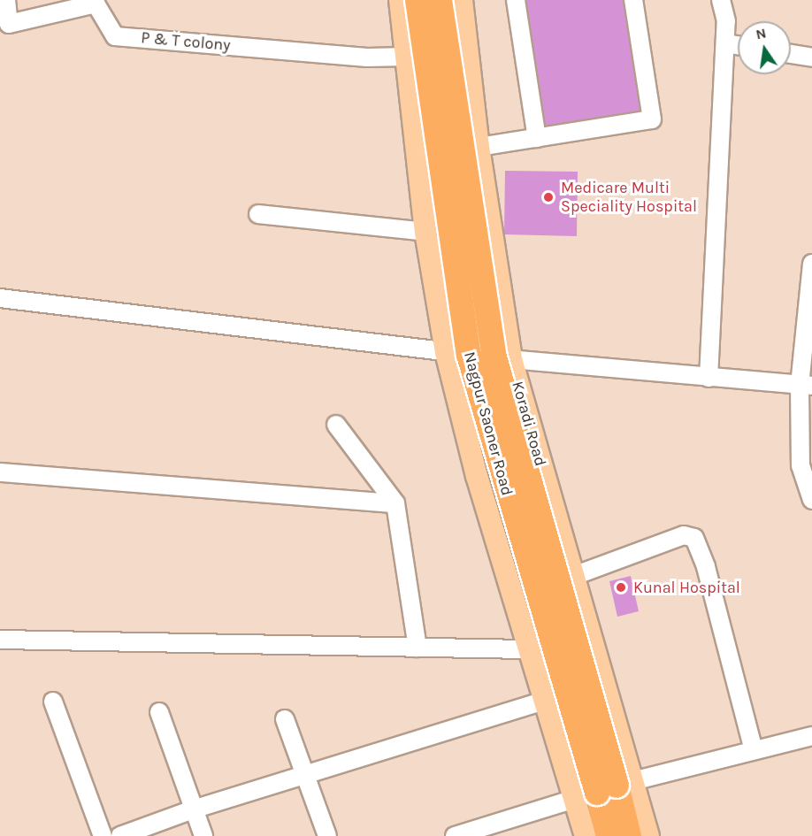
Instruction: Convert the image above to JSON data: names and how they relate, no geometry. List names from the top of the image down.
{
  "streets": {
    "highway": ["Nagpur Saoner Road"],
    "main road": ["Koradi Road"],
    "street": ["P & T colony"]
  },
  "crossings": [
    ["Nagpur Saoner Road", "Koradi Road"]
  ],
  "places": ["Medicare Multi Speciality Hospital", "Kunal Hospital"],
  "north": "top"
}
